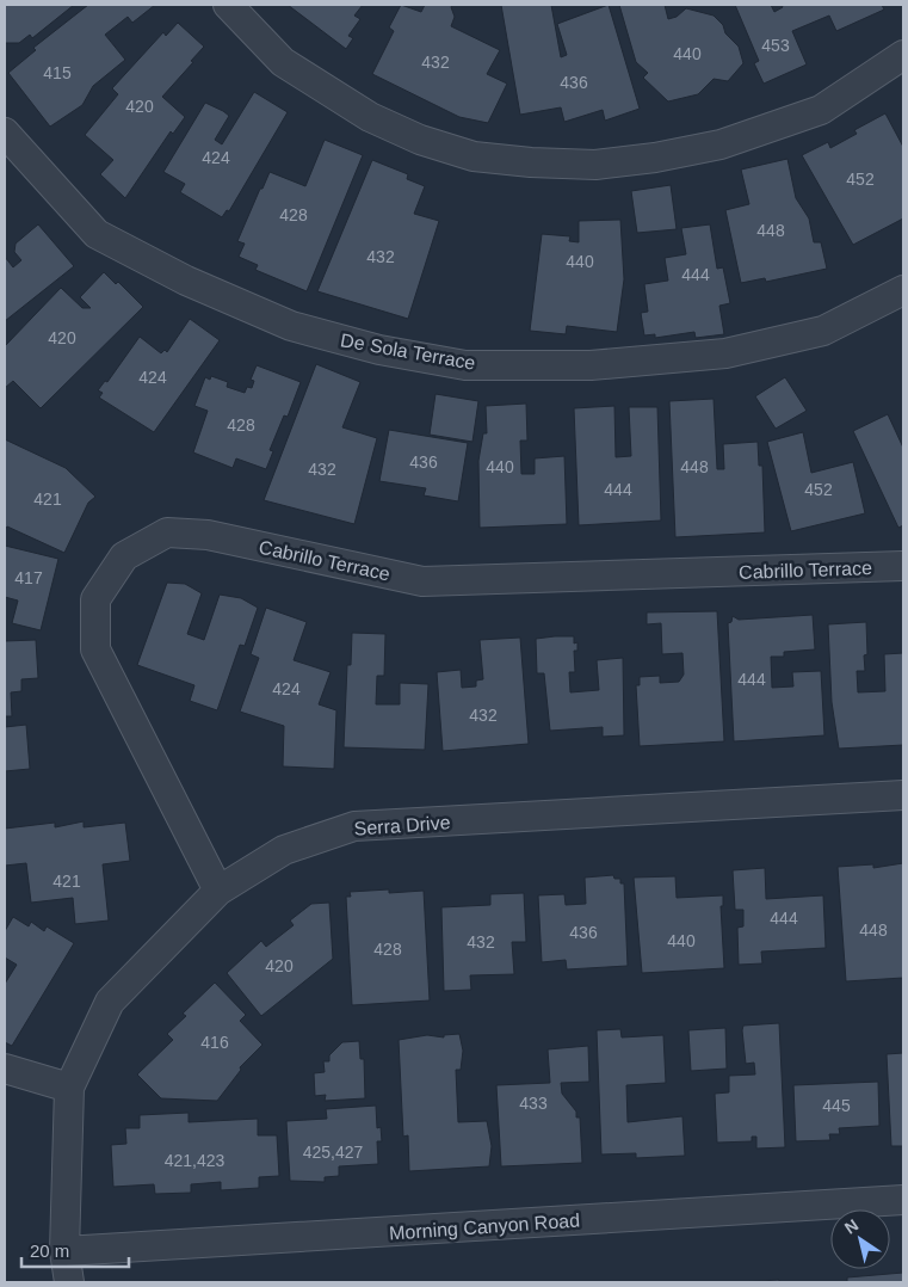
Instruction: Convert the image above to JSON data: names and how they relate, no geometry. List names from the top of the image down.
{
  "streets": {
    "street": [
      "De Sola Terrace",
      "Cabrillo Terrace",
      "Serra Drive",
      "Morning Canyon Road"
    ]
  },
  "crossings": [
    ["Cabrillo Terrace", "Serra Drive"],
    ["Serra Drive", "Morning Canyon Road"]
  ],
  "house_numbers": [
    "453",
    "440",
    "432",
    "415",
    "436",
    "420",
    "424",
    "452",
    "428",
    "448",
    "432",
    "440",
    "444",
    "420",
    "424",
    "428",
    "436",
    "440",
    "448",
    "432",
    "444",
    "452",
    "421",
    "417",
    "444",
    "424",
    "432",
    "421",
    "444",
    "448",
    "436",
    "440",
    "432",
    "428",
    "420",
    "416",
    "433",
    "445",
    "425,427",
    "421,423"
  ],
  "scale_bar": "20 m",
  "north": "top left"
}
